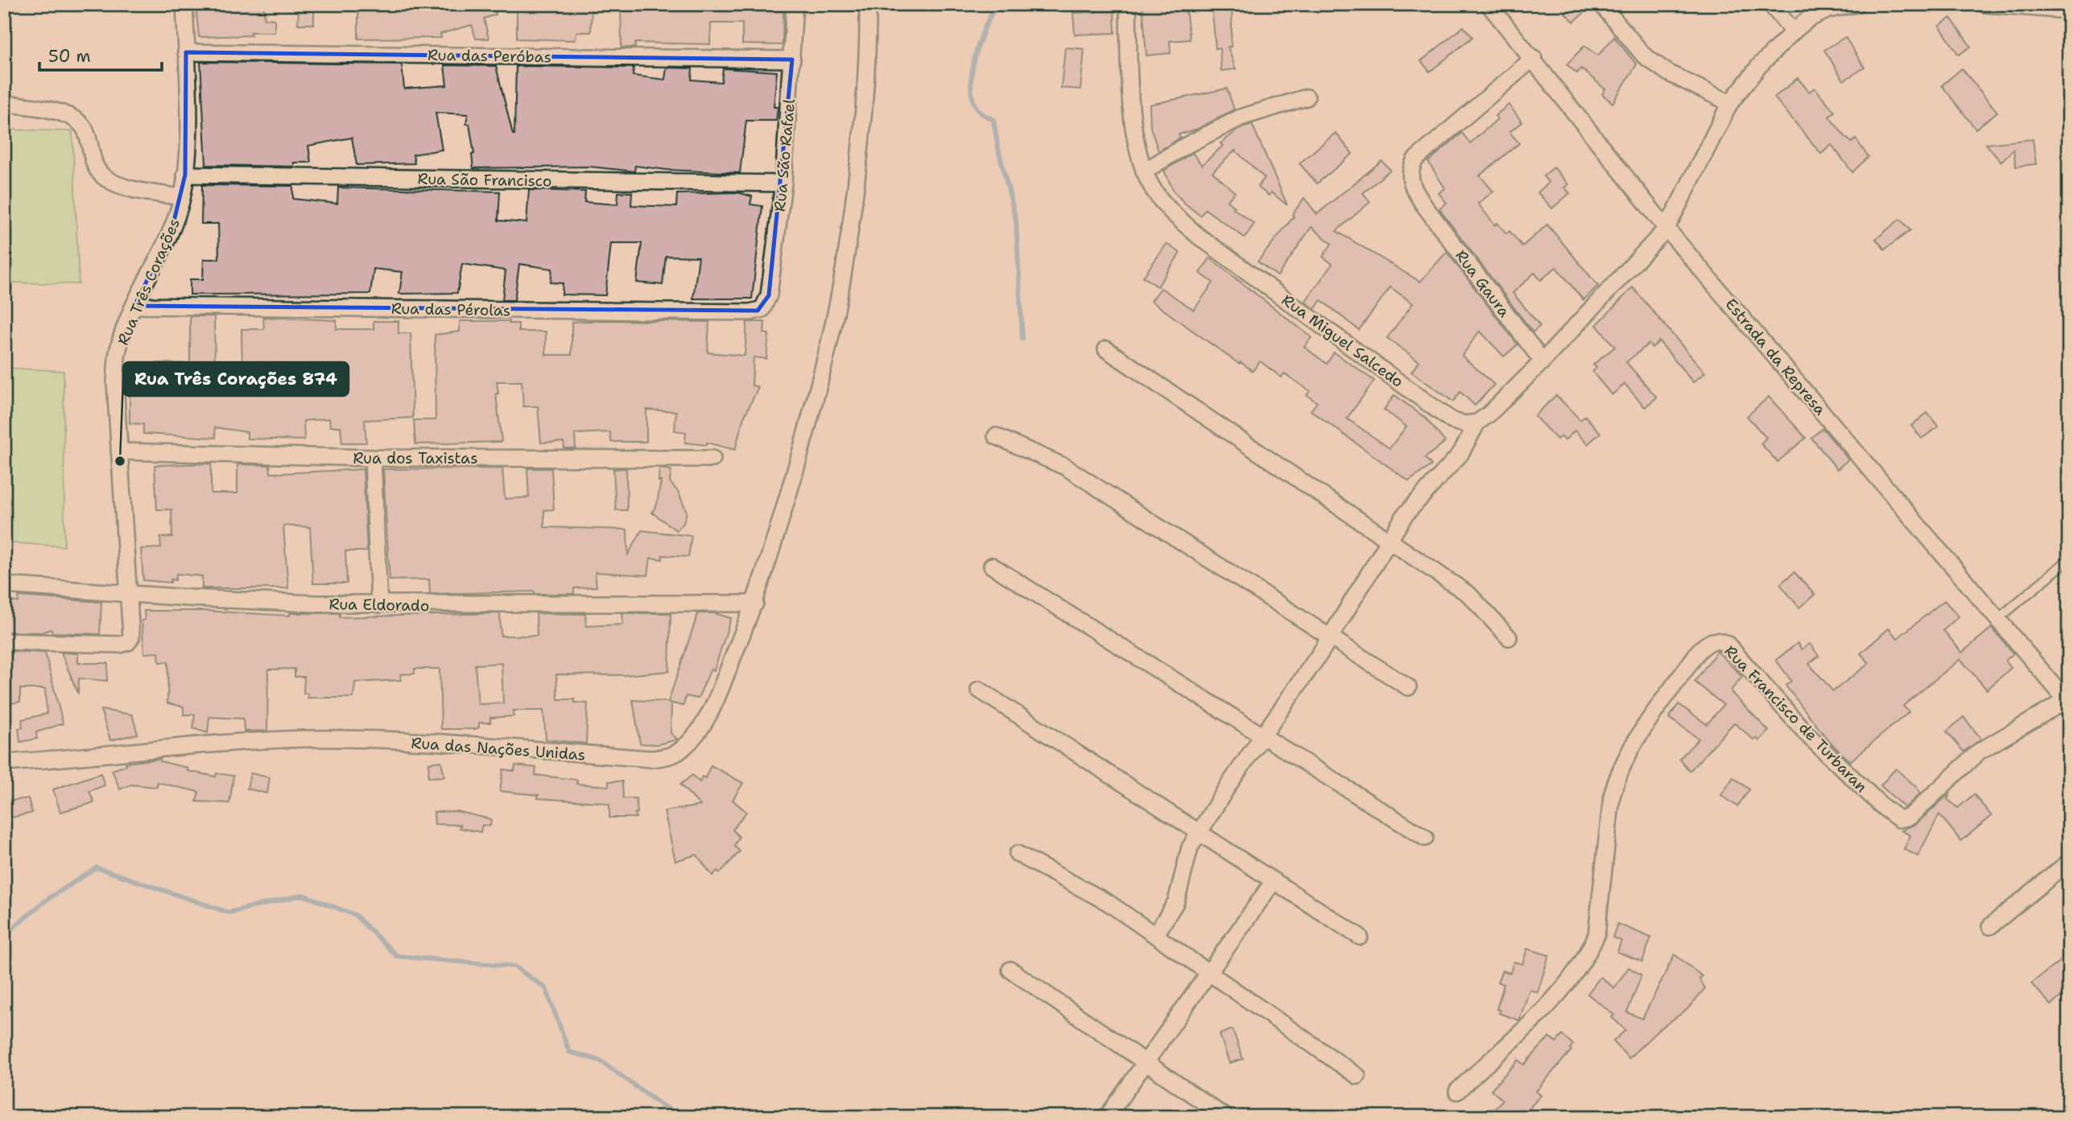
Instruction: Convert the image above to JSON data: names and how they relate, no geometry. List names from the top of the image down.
{
  "streets": {
    "street": [
      "Rua das Peróbas",
      "Rua São Rafael",
      "Rua São Francisco",
      "Rua Três Corações",
      "Rua Gaura",
      "Rua das Pérolas",
      "Rua Miguel Salcedo",
      "Estrada da Represa",
      "Rua dos Taxistas",
      "Rua Eldorado",
      "Rua Francisco de Turbaran",
      "Rua das Nações Unidas"
    ]
  },
  "crossings": [
    ["Rua das Peróbas", "Rua São Rafael"],
    ["Rua das Peróbas", "Rua Três Corações"],
    ["Rua São Rafael", "Rua São Francisco"],
    ["Rua São Rafael", "Rua das Pérolas"],
    ["Rua São Francisco", "Rua Três Corações"],
    ["Rua Três Corações", "Rua das Pérolas"],
    ["Rua Três Corações", "Rua dos Taxistas"],
    ["Rua Três Corações", "Rua Eldorado"],
    ["Rua Gaura", "Estrada da Represa"],
    ["Estrada da Represa", "Rua Francisco de Turbaran"],
    ["Rua Eldorado", "Rua das Nações Unidas"]
  ],
  "places": ["Rua Três Corações 874"],
  "scale_bar": "50 m"
}
